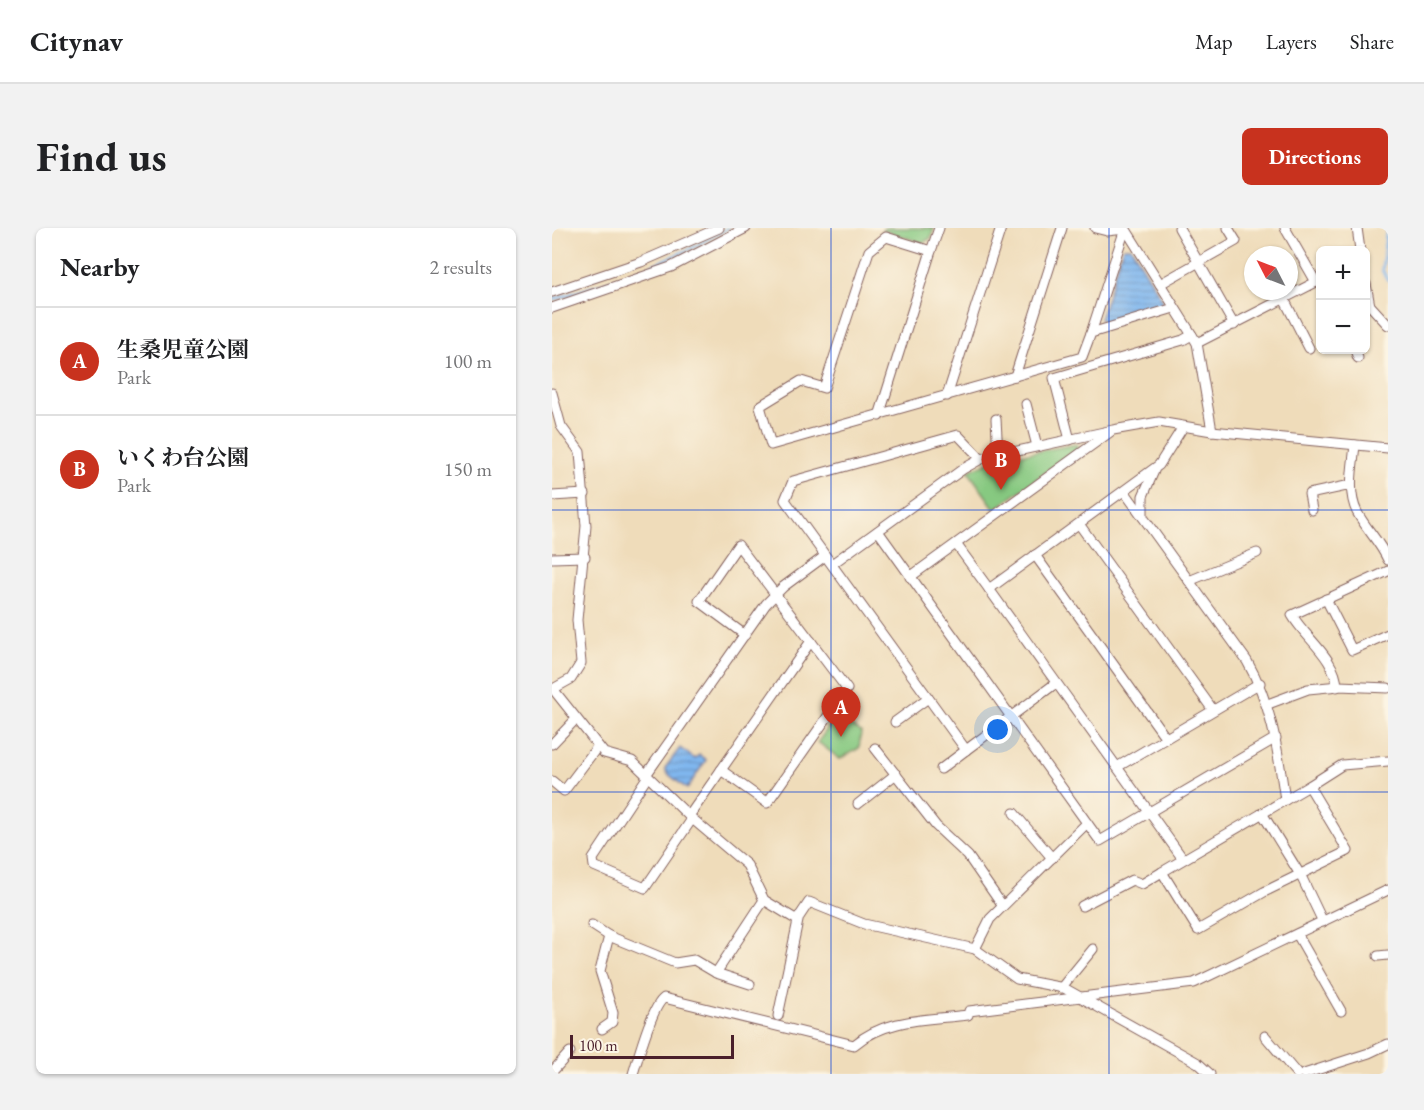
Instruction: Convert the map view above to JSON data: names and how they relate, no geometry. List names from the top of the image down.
{
  "scale_bar": "100 m",
  "north": "top left",
  "page": {
    "header": "Citynav",
    "nav": ["Map", "Layers", "Share"],
    "buttons": "Directions",
    "title": "Find us",
    "heading": ["Nearby", "2 results"],
    "map_buttons": ["+", "−"],
    "list": [
      {
        "mark": "A",
        "name": "生桑児童公園",
        "note": "Park",
        "value": "100 m"
      },
      {
        "mark": "B",
        "name": "いくわ台公園",
        "note": "Park",
        "value": "150 m"
      }
    ],
    "pins": ["B", "A"],
    "scale": "100 m"
  }
}
